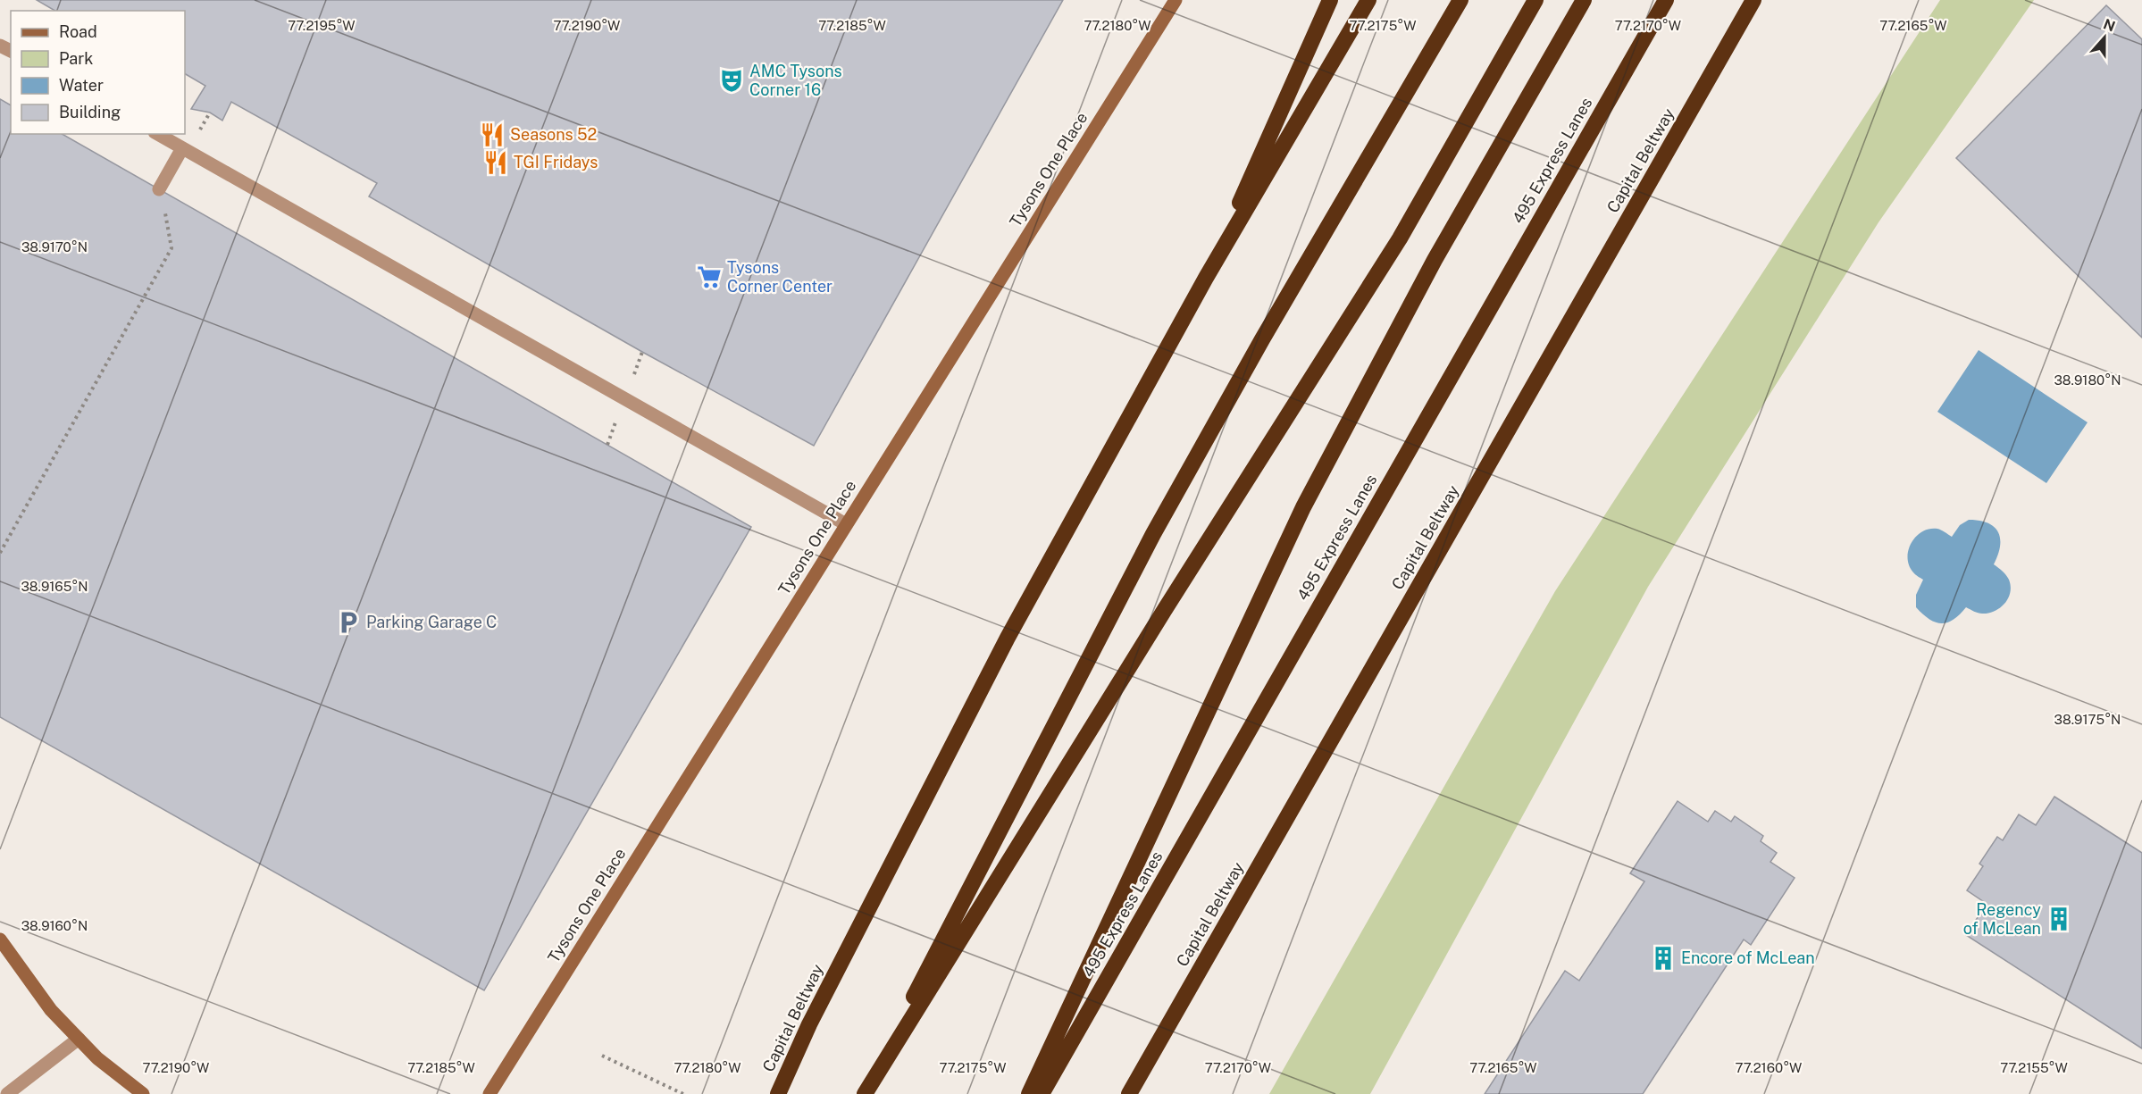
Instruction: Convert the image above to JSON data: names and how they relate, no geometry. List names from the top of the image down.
{
  "streets": {
    "highway": ["495 Express Lanes", "Capital Beltway"],
    "street": ["Tysons One Place"]
  },
  "places": {
    "theatre": ["AMC Tysons Corner 16"],
    "restaurant": ["Seasons 52", "TGI Fridays"],
    "supermarket": ["Tysons Corner Center"],
    "parking": ["Parking Garage C"],
    "building": ["Regency of McLean", "Encore of McLean"]
  },
  "legend": [
    "Road",
    "Park",
    "Water",
    "Building"
  ],
  "north": "top",
  "coordinates": [
    "77.2190°W",
    "77.2185°W",
    "77.2170°W",
    "77.2165°W",
    "77.2195°W",
    "77.2180°W",
    "77.2175°W",
    "38.9170°N",
    "38.9180°N",
    "38.9165°N",
    "38.9175°N",
    "38.9160°N",
    "77.2160°W",
    "77.2155°W"
  ]
}
